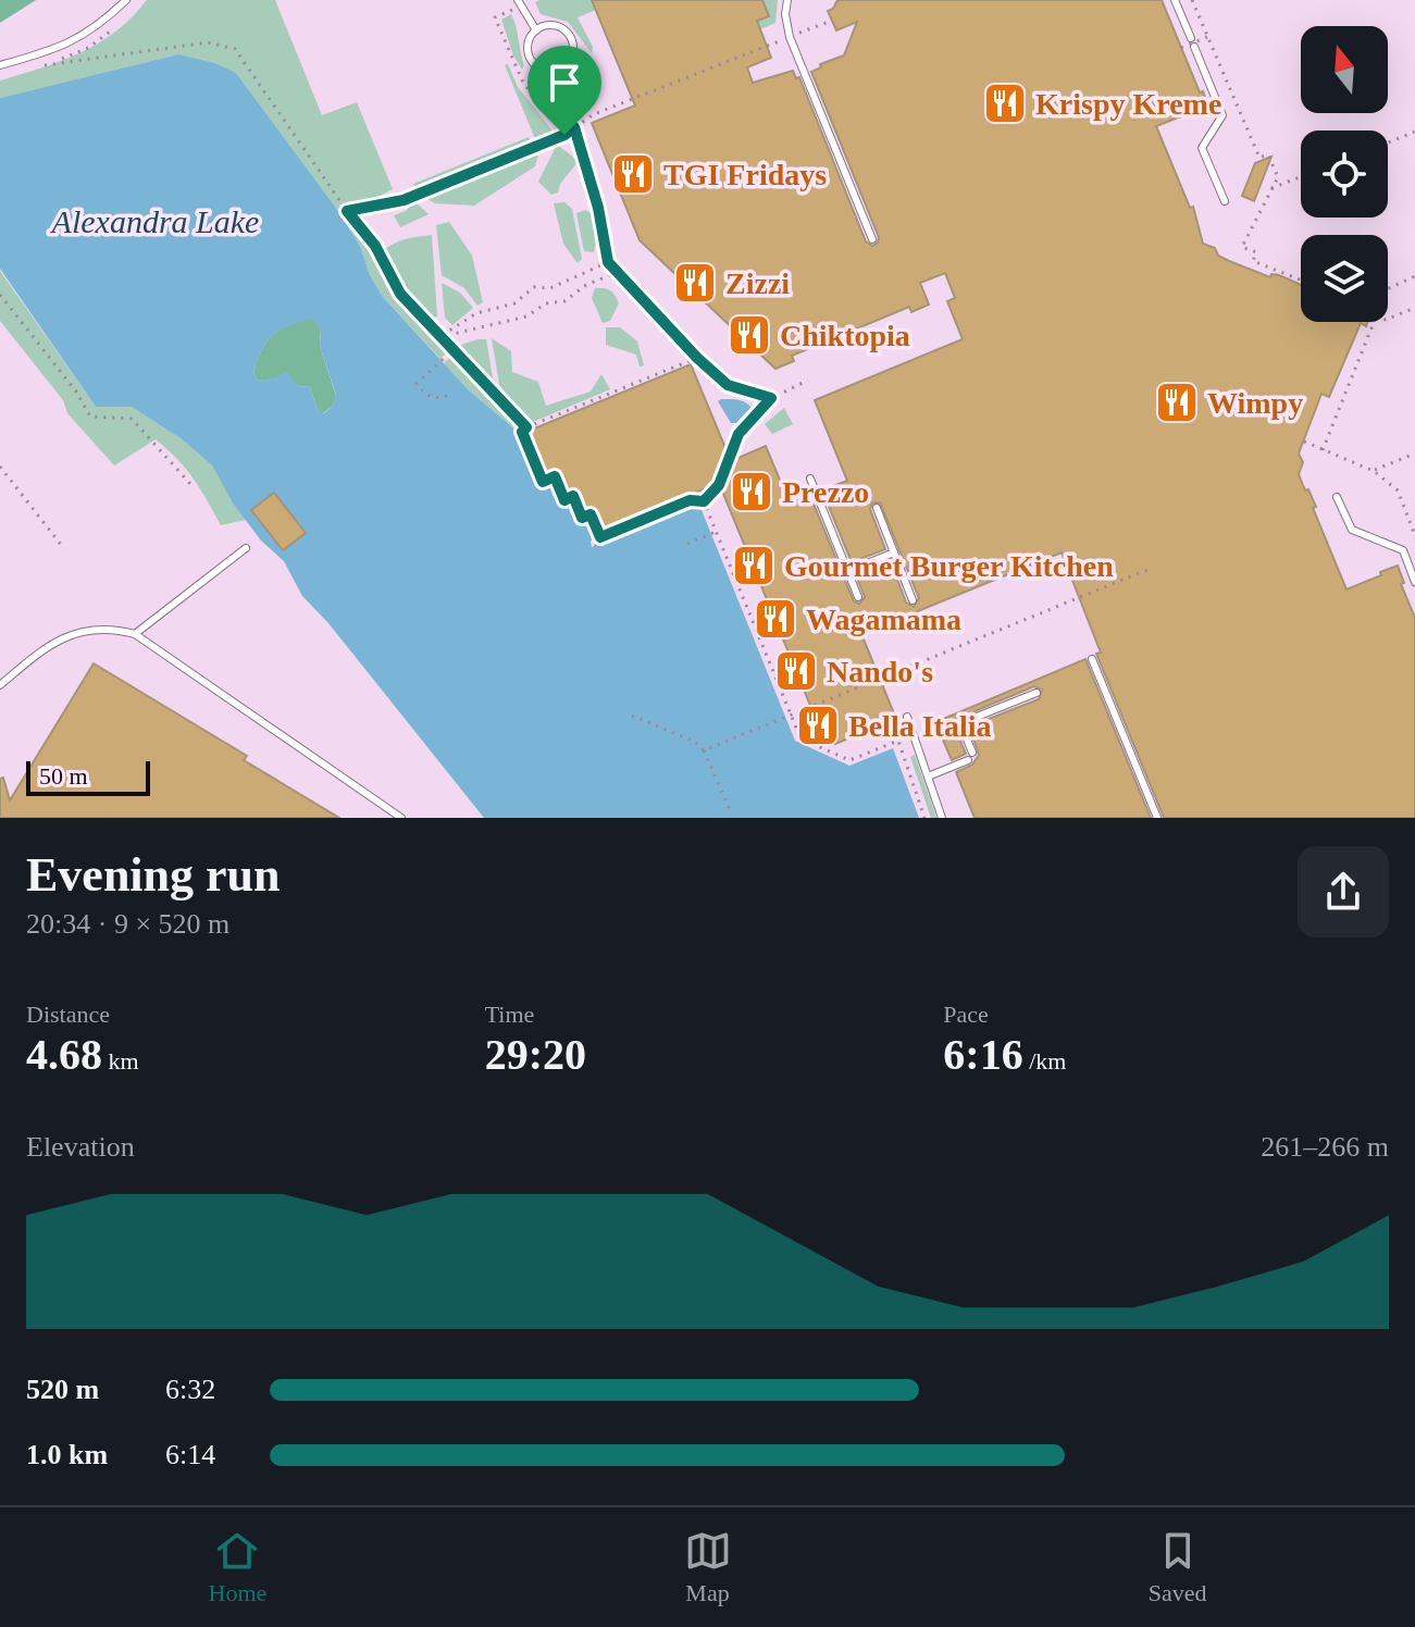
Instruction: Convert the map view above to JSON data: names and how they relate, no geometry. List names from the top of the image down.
{
  "water": ["Alexandra Lake"],
  "places": {
    "restaurant": [
      "Krispy Kreme",
      "TGI Fridays",
      "Zizzi",
      "Chiktopia",
      "Wimpy",
      "Prezzo",
      "Gourmet Burger Kitchen",
      "Wagamama",
      "Nando's",
      "Bella Italia"
    ]
  },
  "scale_bar": "50 m",
  "north": "top",
  "page": {
    "scale": "50 m",
    "heading": ["Evening run", "20:34 · 9 × 520 m"],
    "stats": [
      ["Distance", "4.68 km"],
      ["Time", "29:20"],
      ["Pace", "6:16 /km"]
    ],
    "chart": ["Elevation", "261–266 m"],
    "list": [
      {
        "name": "520 m",
        "note": "6:32"
      },
      {
        "name": "1.0 km",
        "note": "6:14"
      }
    ],
    "tabs": ["Home", "Map", "Saved"]
  }
}
